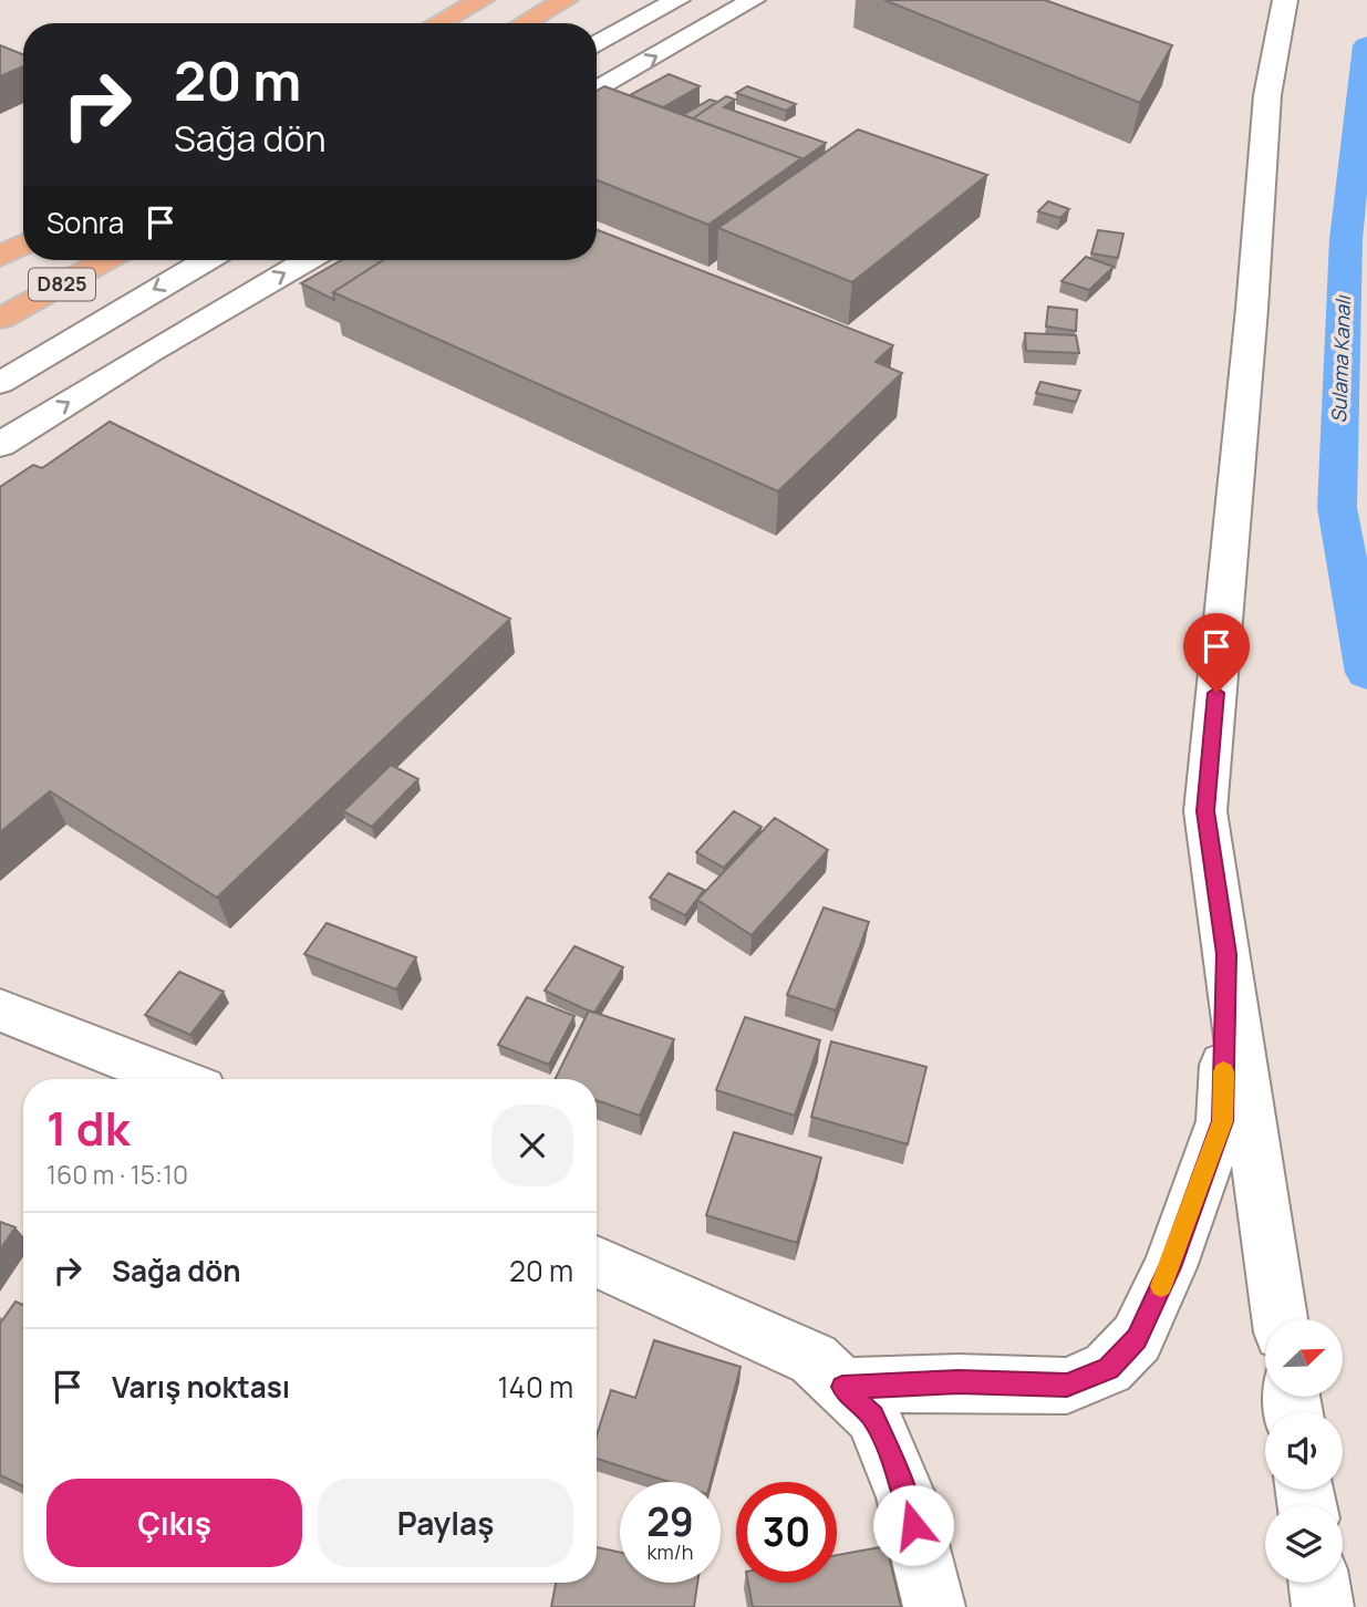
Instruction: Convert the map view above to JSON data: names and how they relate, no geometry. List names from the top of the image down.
{
  "streets": {
    "highway": ["D825"]
  },
  "water": ["Sulama Kanalı"],
  "north": "top right",
  "page": {
    "turn": ["20 m", "Sağa dön"],
    "then": "Sonra",
    "heading": ["1 dk", "160 m · 15:10"],
    "list": [
      {
        "name": "Sağa dön",
        "value": "20 m"
      },
      {
        "name": "Varış noktası",
        "value": "140 m"
      }
    ],
    "buttons": ["Çıkış", "Paylaş"],
    "speed": "29 km/h",
    "limit": "30"
  }
}
